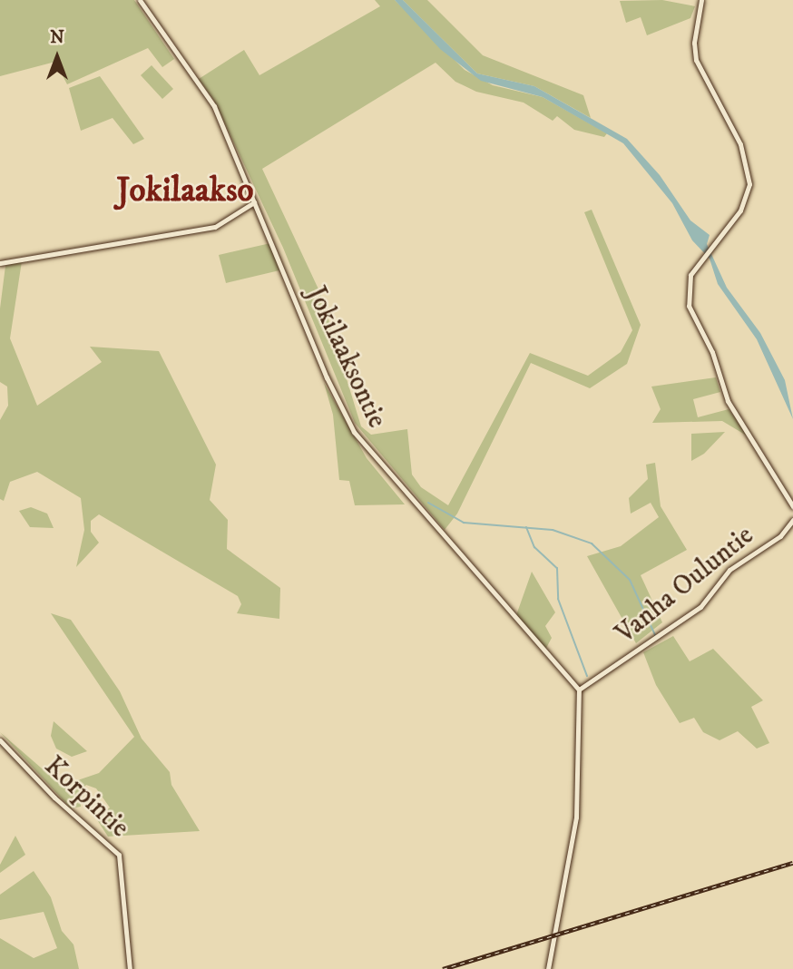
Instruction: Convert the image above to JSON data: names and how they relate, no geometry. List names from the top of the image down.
{
  "streets": {
    "street": ["Jokilaaksontie", "Vanha Ouluntie", "Korpintie"]
  },
  "crossings": [
    ["Jokilaaksontie", "Vanha Ouluntie"]
  ],
  "districts": ["Jokilaakso"],
  "north": "top"
}
